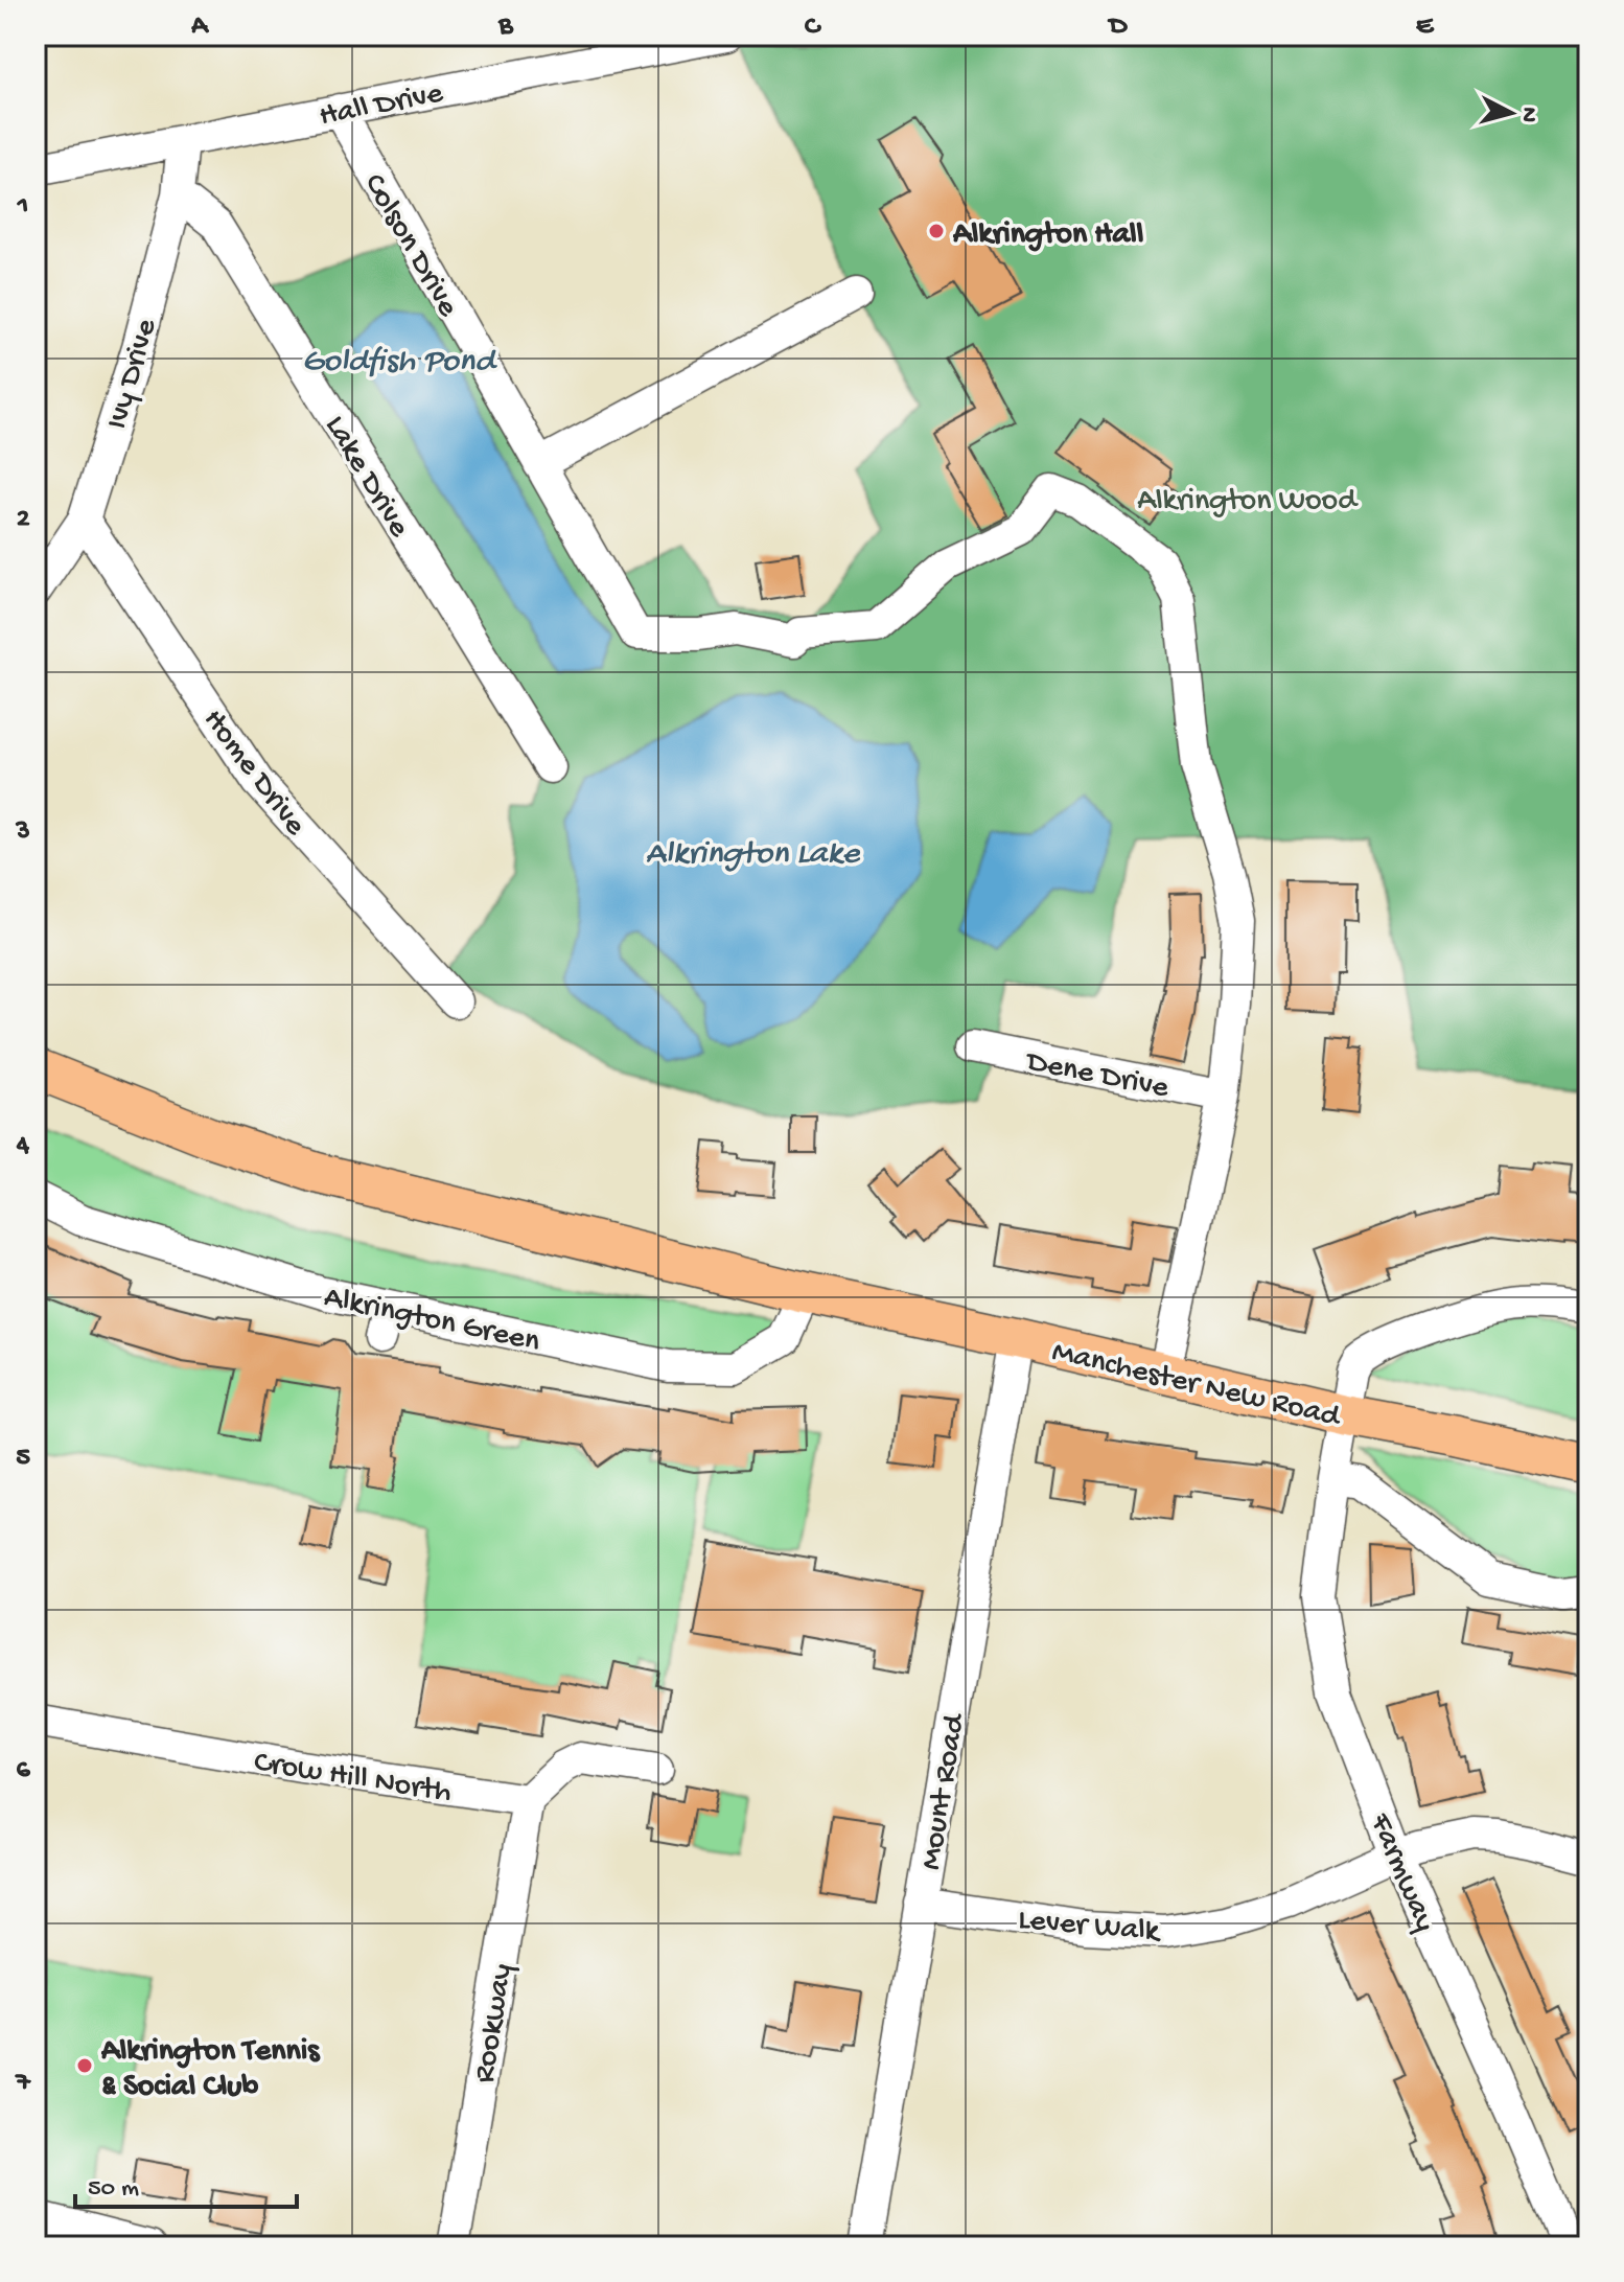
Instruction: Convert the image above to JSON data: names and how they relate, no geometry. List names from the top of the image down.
{
  "streets": {
    "main road": ["Manchester New Road"],
    "street": [
      "Hall Drive",
      "Colson Drive",
      "Ivy Drive",
      "Lake Drive",
      "Home Drive",
      "Dene Drive",
      "Alkrington Green",
      "Crow Hill North",
      "Mount Road",
      "Farmway",
      "Lever Walk",
      "Rookway"
    ]
  },
  "crossings": [
    ["Hall Drive", "Colson Drive"],
    ["Hall Drive", "Ivy Drive"],
    ["Colson Drive", "Dene Drive"],
    ["Ivy Drive", "Lake Drive"],
    ["Ivy Drive", "Home Drive"],
    ["Alkrington Green", "Manchester New Road"],
    ["Manchester New Road", "Mount Road"],
    ["Manchester New Road", "Farmway"],
    ["Crow Hill North", "Rookway"],
    ["Mount Road", "Lever Walk"],
    ["Farmway", "Lever Walk"]
  ],
  "water": ["Goldfish Pond", "Alkrington Lake"],
  "parks": ["Alkrington Wood"],
  "places": ["Alkrington Hall", "Alkrington Tennis & Social Club"],
  "scale_bar": "50 m",
  "north": "right",
  "grid": {
    "columns": [
      "A",
      "B",
      "C",
      "D",
      "E"
    ],
    "rows": [
      "1",
      "2",
      "3",
      "4",
      "5",
      "6",
      "7"
    ]
  }
}
